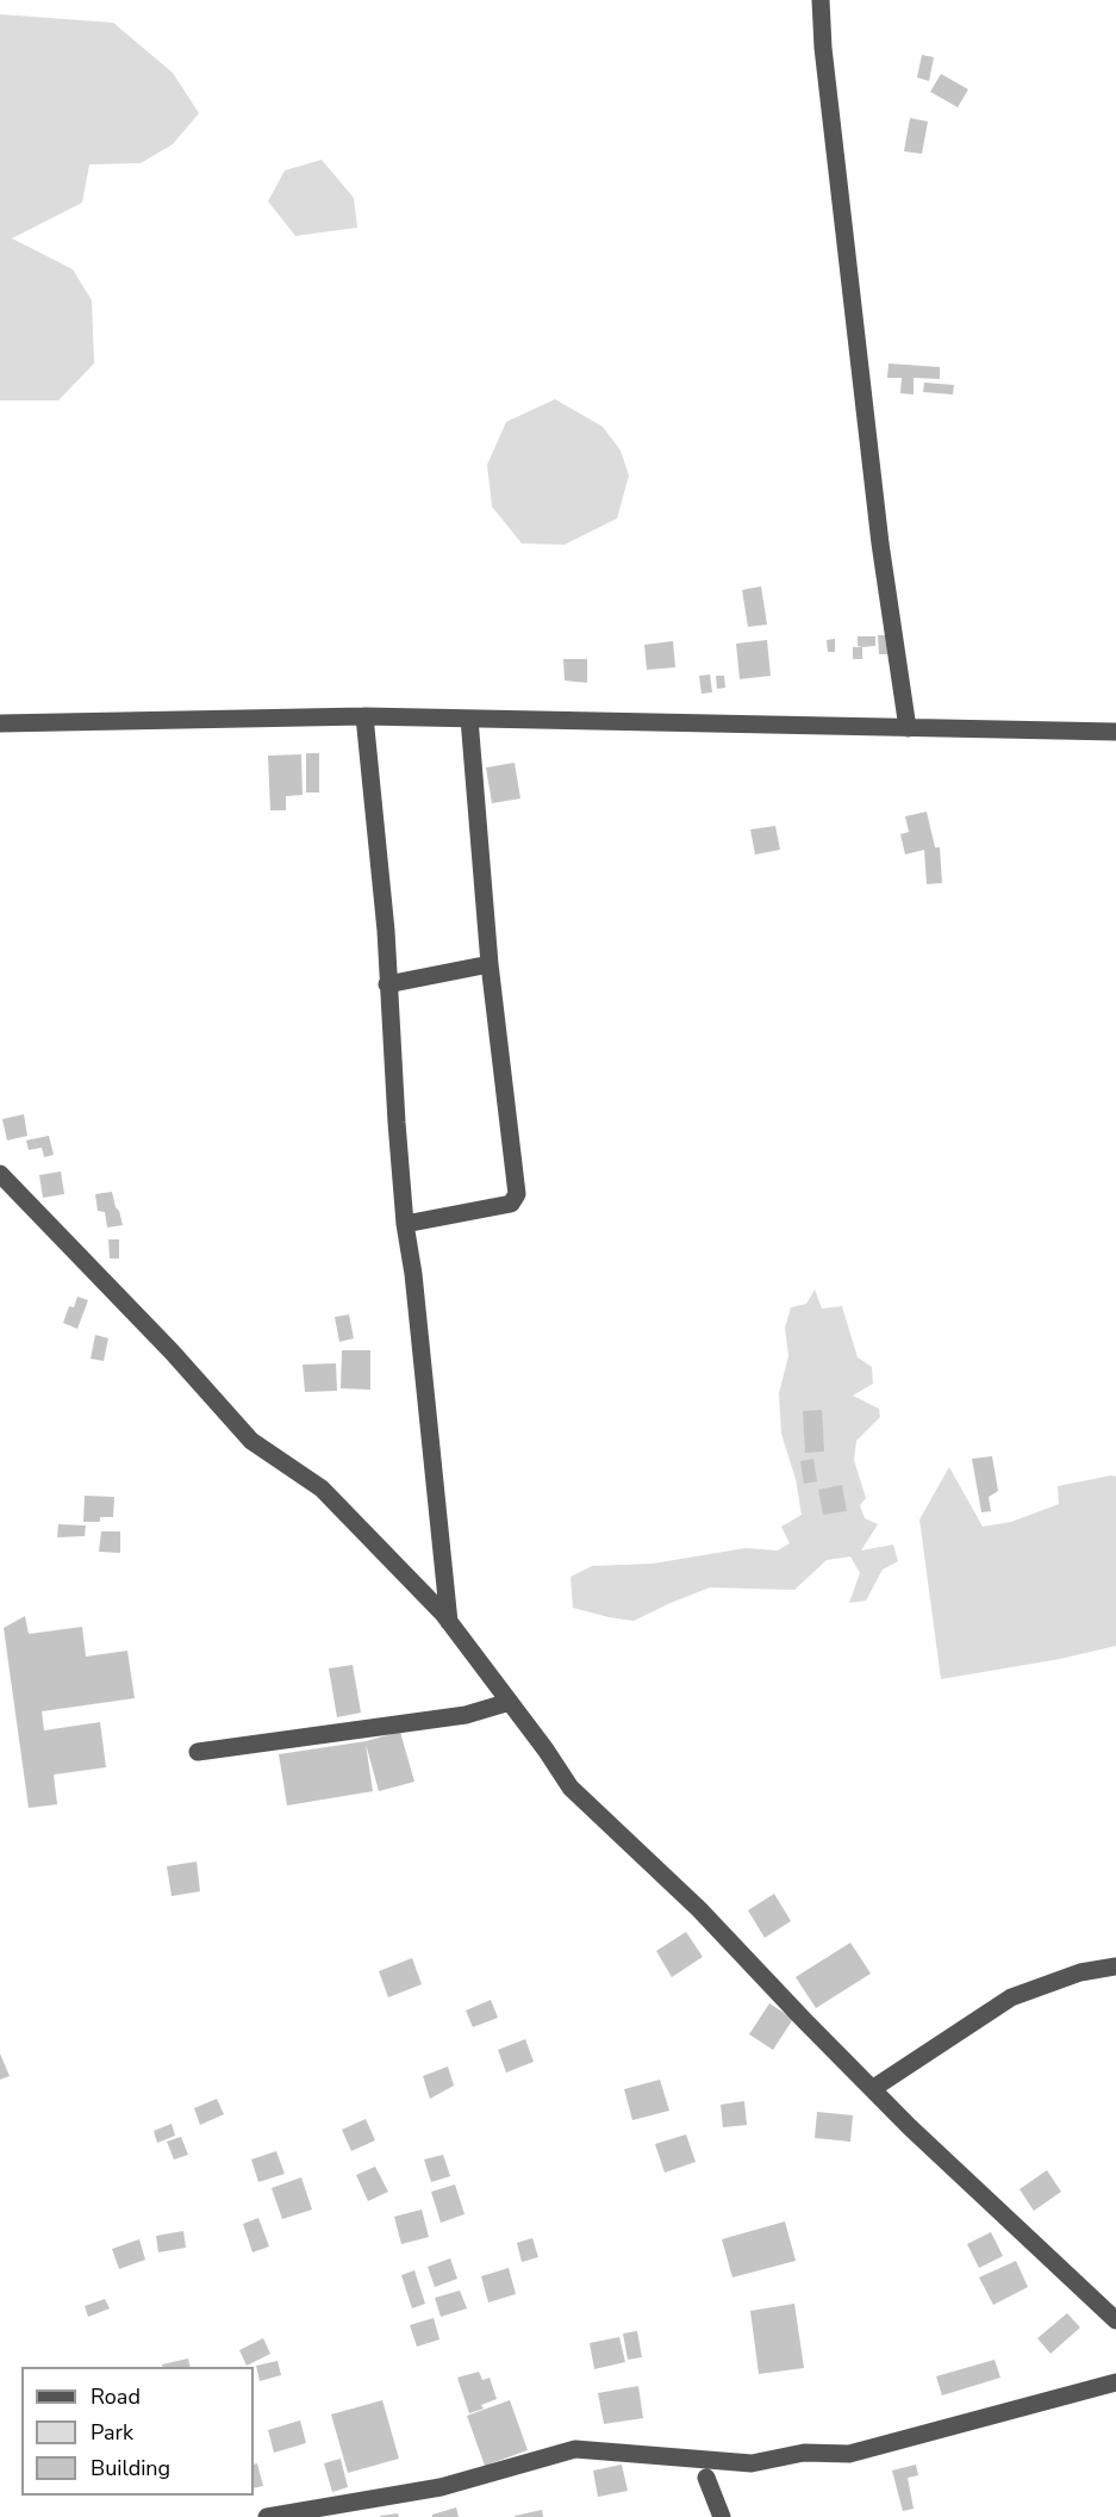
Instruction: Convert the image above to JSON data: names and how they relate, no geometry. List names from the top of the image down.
{
  "legend": ["Road", "Park", "Building"]
}
